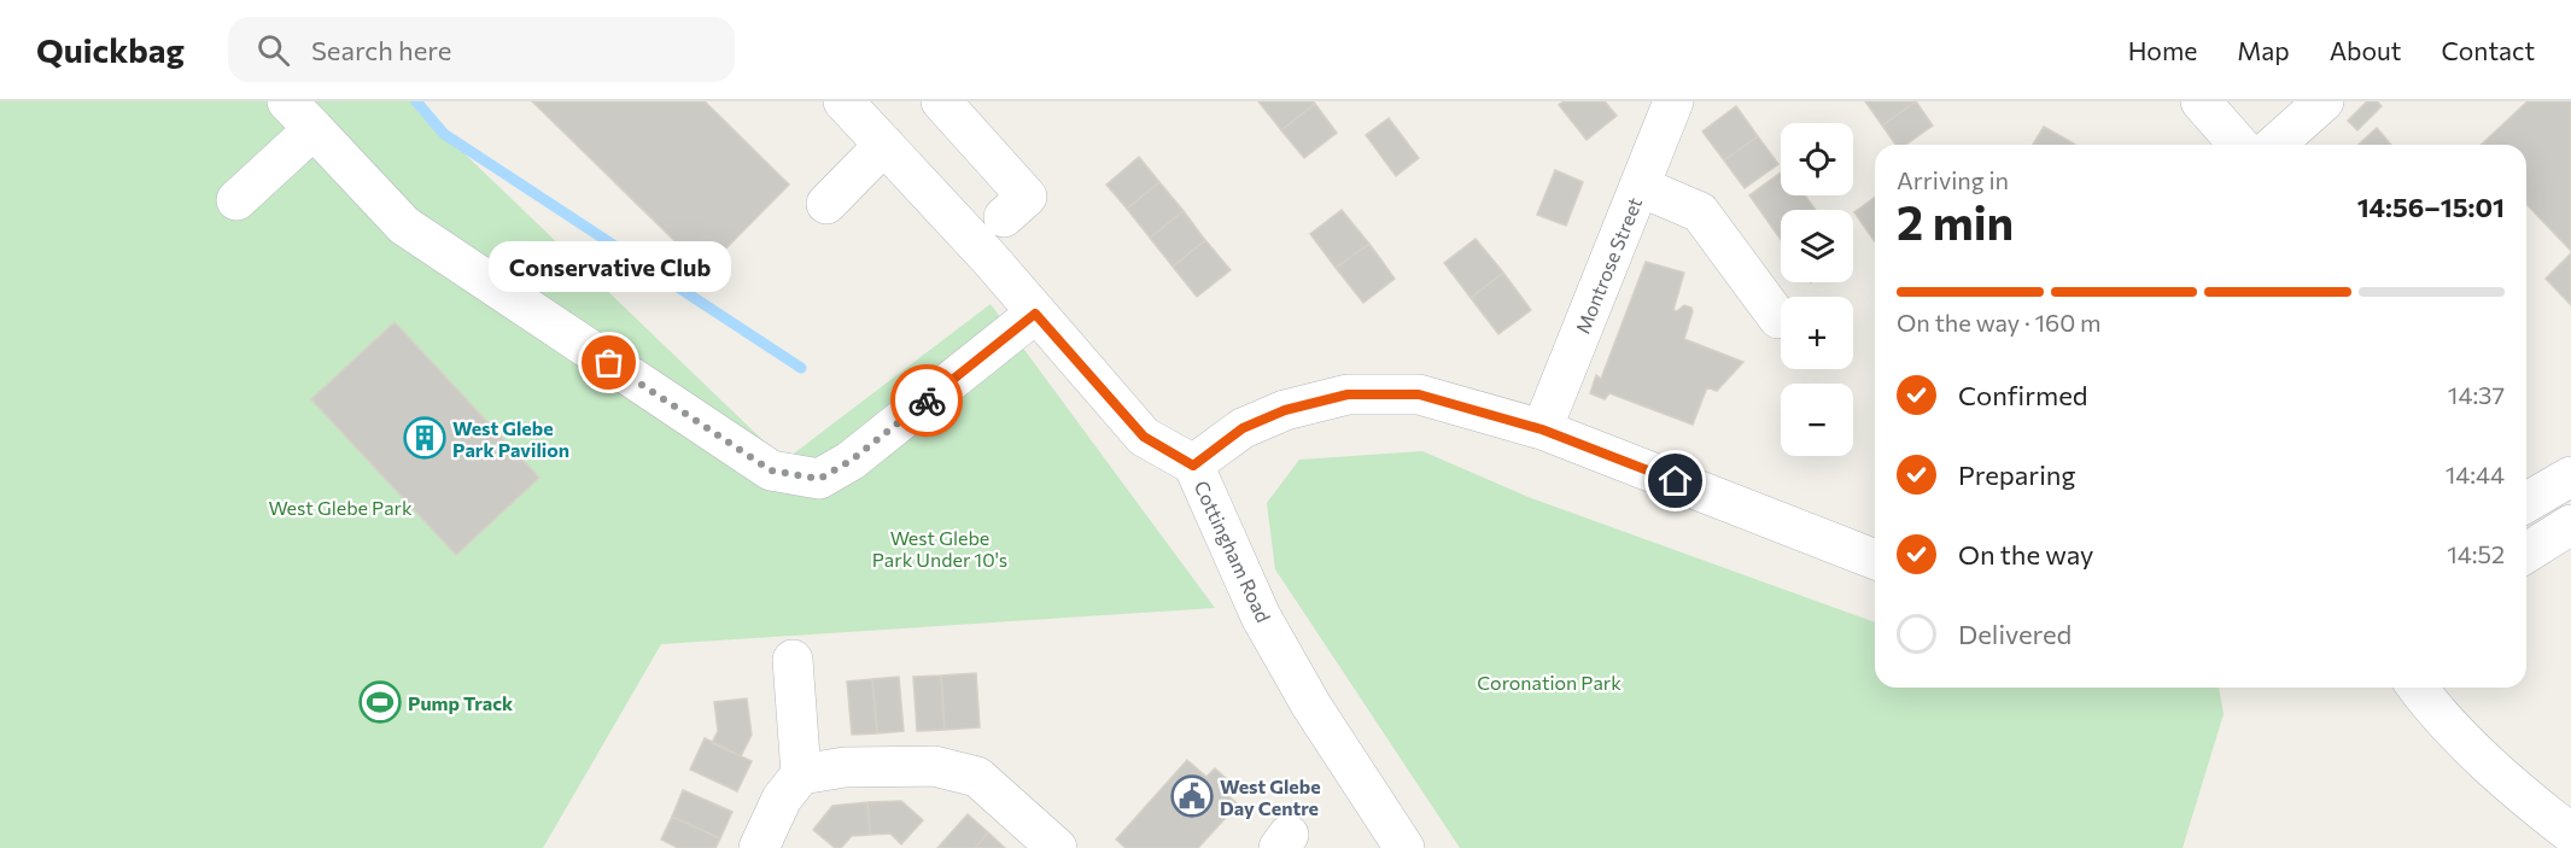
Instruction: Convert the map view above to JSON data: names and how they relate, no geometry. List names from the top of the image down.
{
  "streets": {
    "street": ["Montrose Street", "Cottingham Road"]
  },
  "parks": ["West Glebe Park", "West Glebe Park Under 10's", "Coronation Park"],
  "places": {
    "other": ["Conservative Club"],
    "building": ["West Glebe Park Pavilion"],
    "sports": ["Pump Track"],
    "public building": ["West Glebe Day Centre"]
  },
  "page": {
    "header": "Quickbag",
    "search": "Search here",
    "nav": [
      "Home",
      "Map",
      "About",
      "Contact"
    ],
    "map_buttons": ["+", "−"],
    "heading": ["2 min", "Arriving in", "14:56–15:01"],
    "bubble": "Conservative Club",
    "bar": "On the way · 160 m",
    "list": [
      ["Confirmed", "14:37"],
      ["Preparing", "14:44"],
      ["On the way", "14:52"],
      "Delivered"
    ]
  }
}
